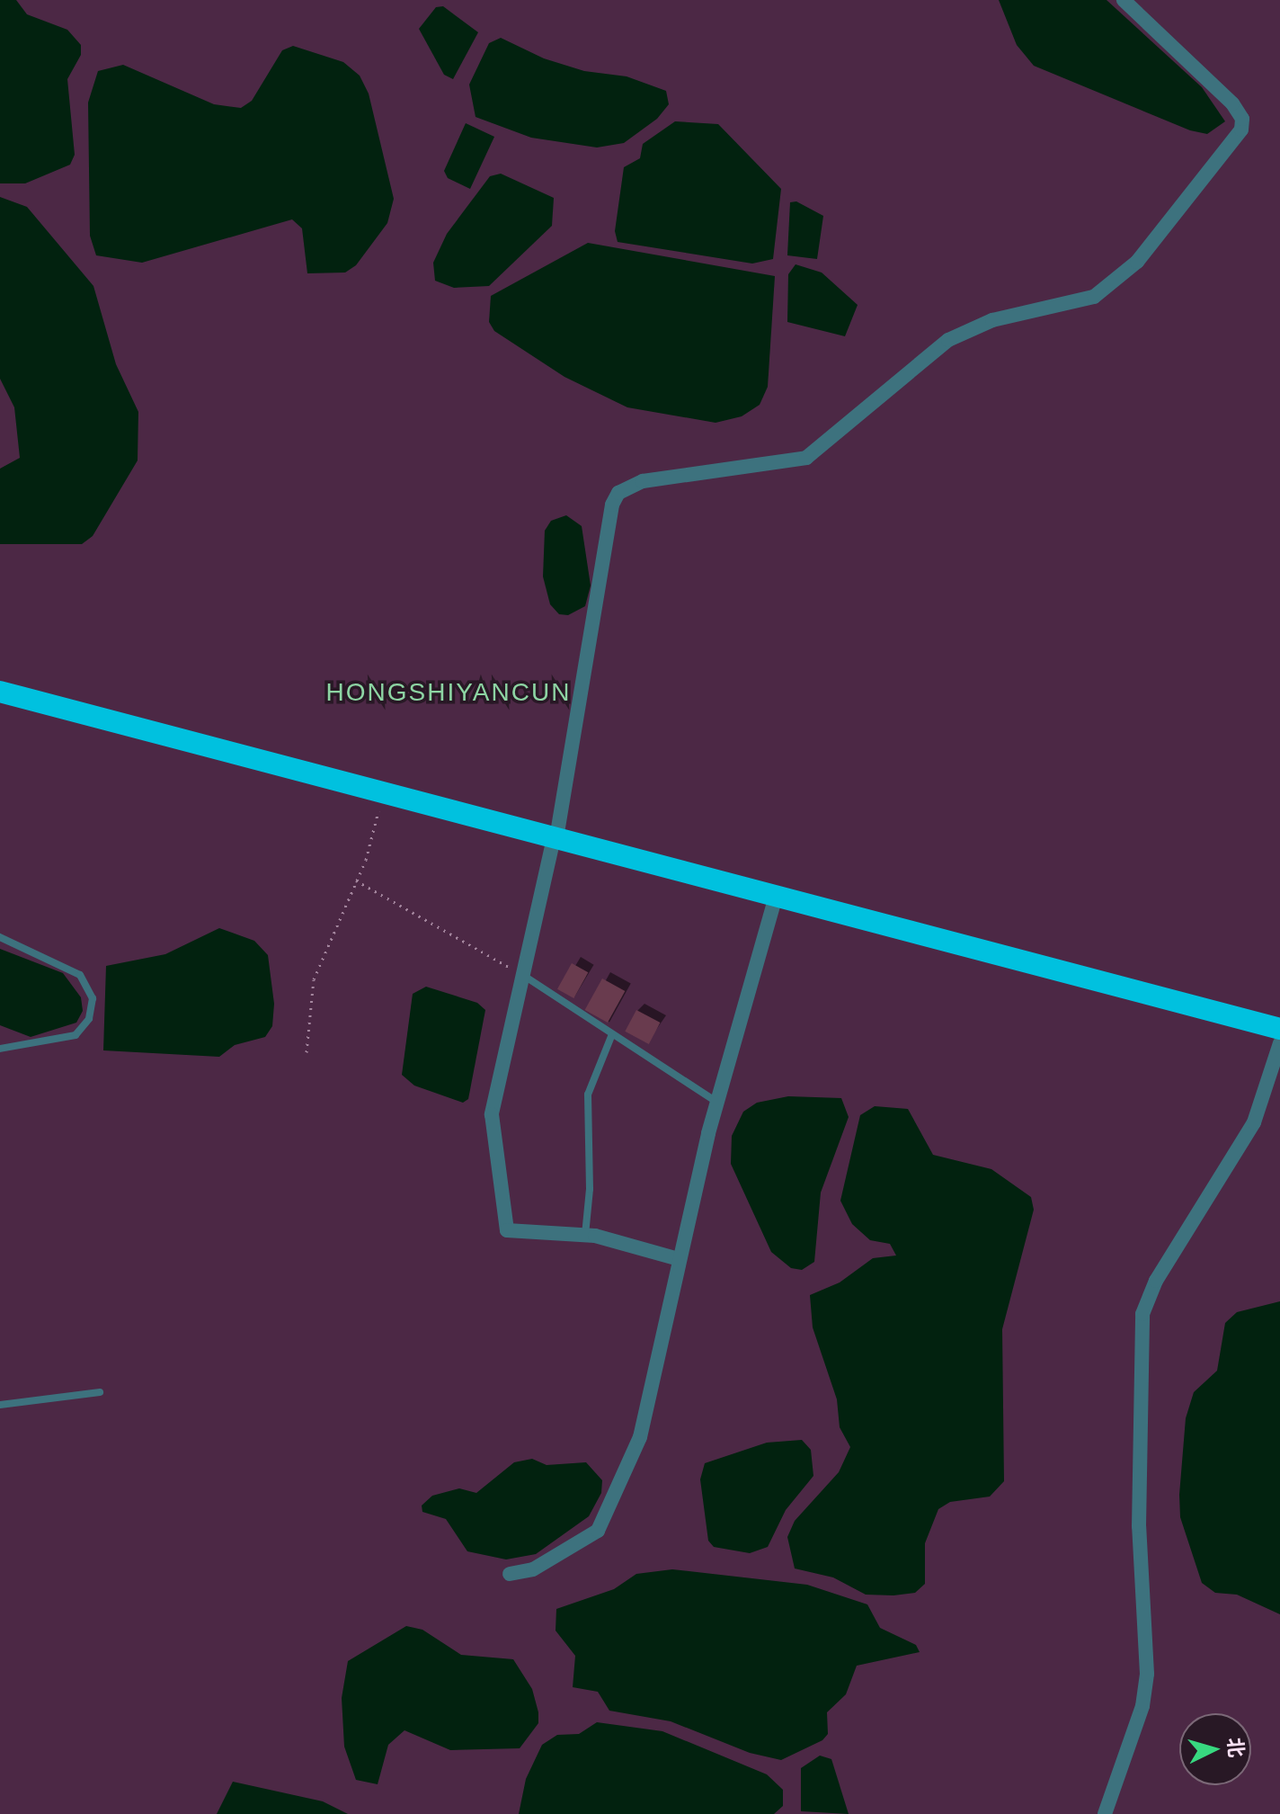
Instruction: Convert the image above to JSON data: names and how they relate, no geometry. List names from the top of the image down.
{
  "districts": ["HONGSHIYANCUN"],
  "north": "right"
}
